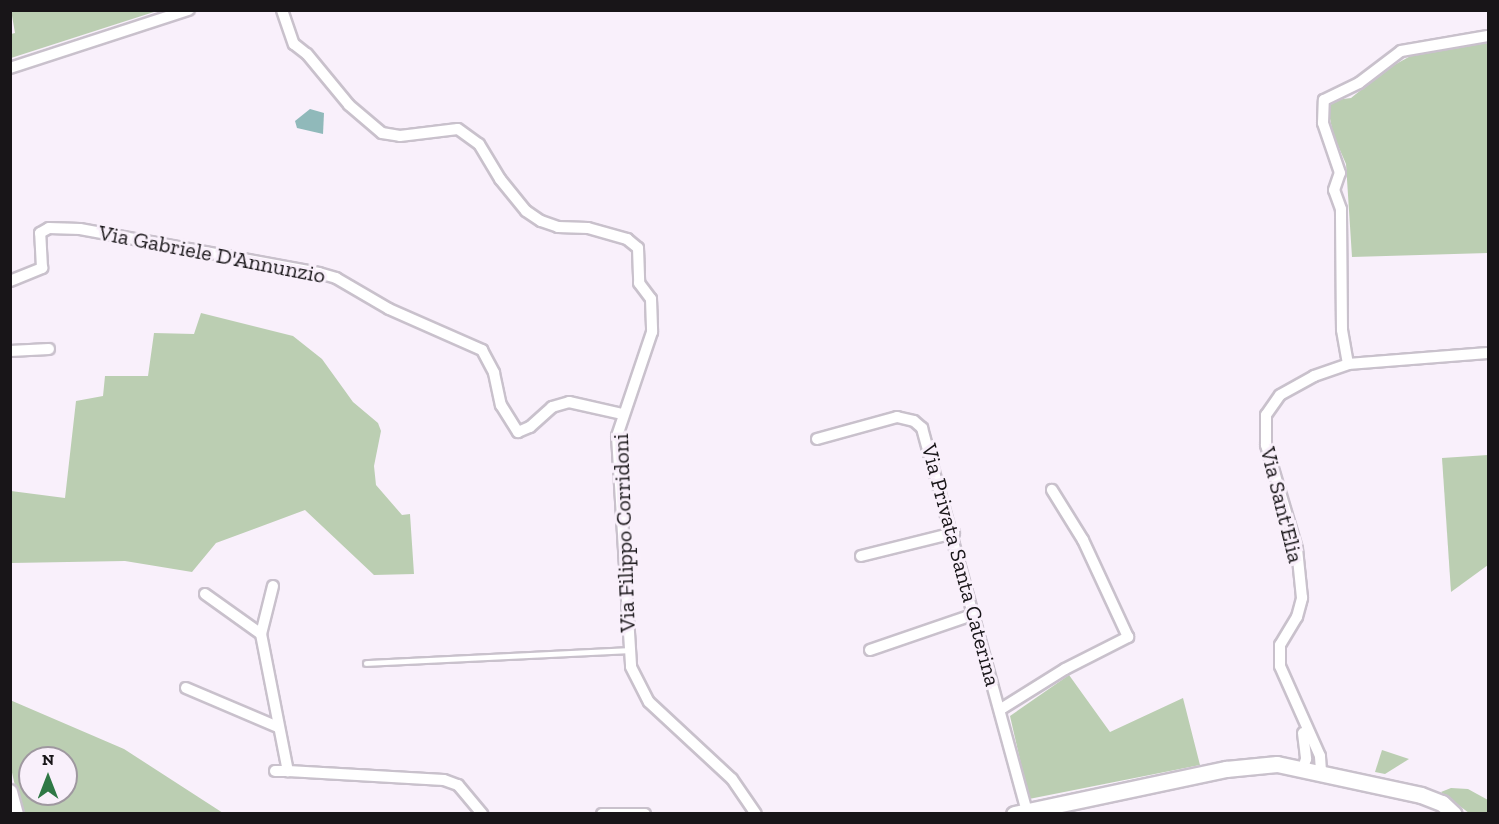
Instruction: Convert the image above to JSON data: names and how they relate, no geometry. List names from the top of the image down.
{
  "streets": {
    "street": [
      "Via Gabriele D'Annunzio",
      "Via Sant'Elia",
      "Via Filippo Corridoni",
      "Via Privata Santa Caterina"
    ]
  },
  "crossings": [
    ["Via Gabriele D'Annunzio", "Via Filippo Corridoni"]
  ],
  "north": "top"
}
